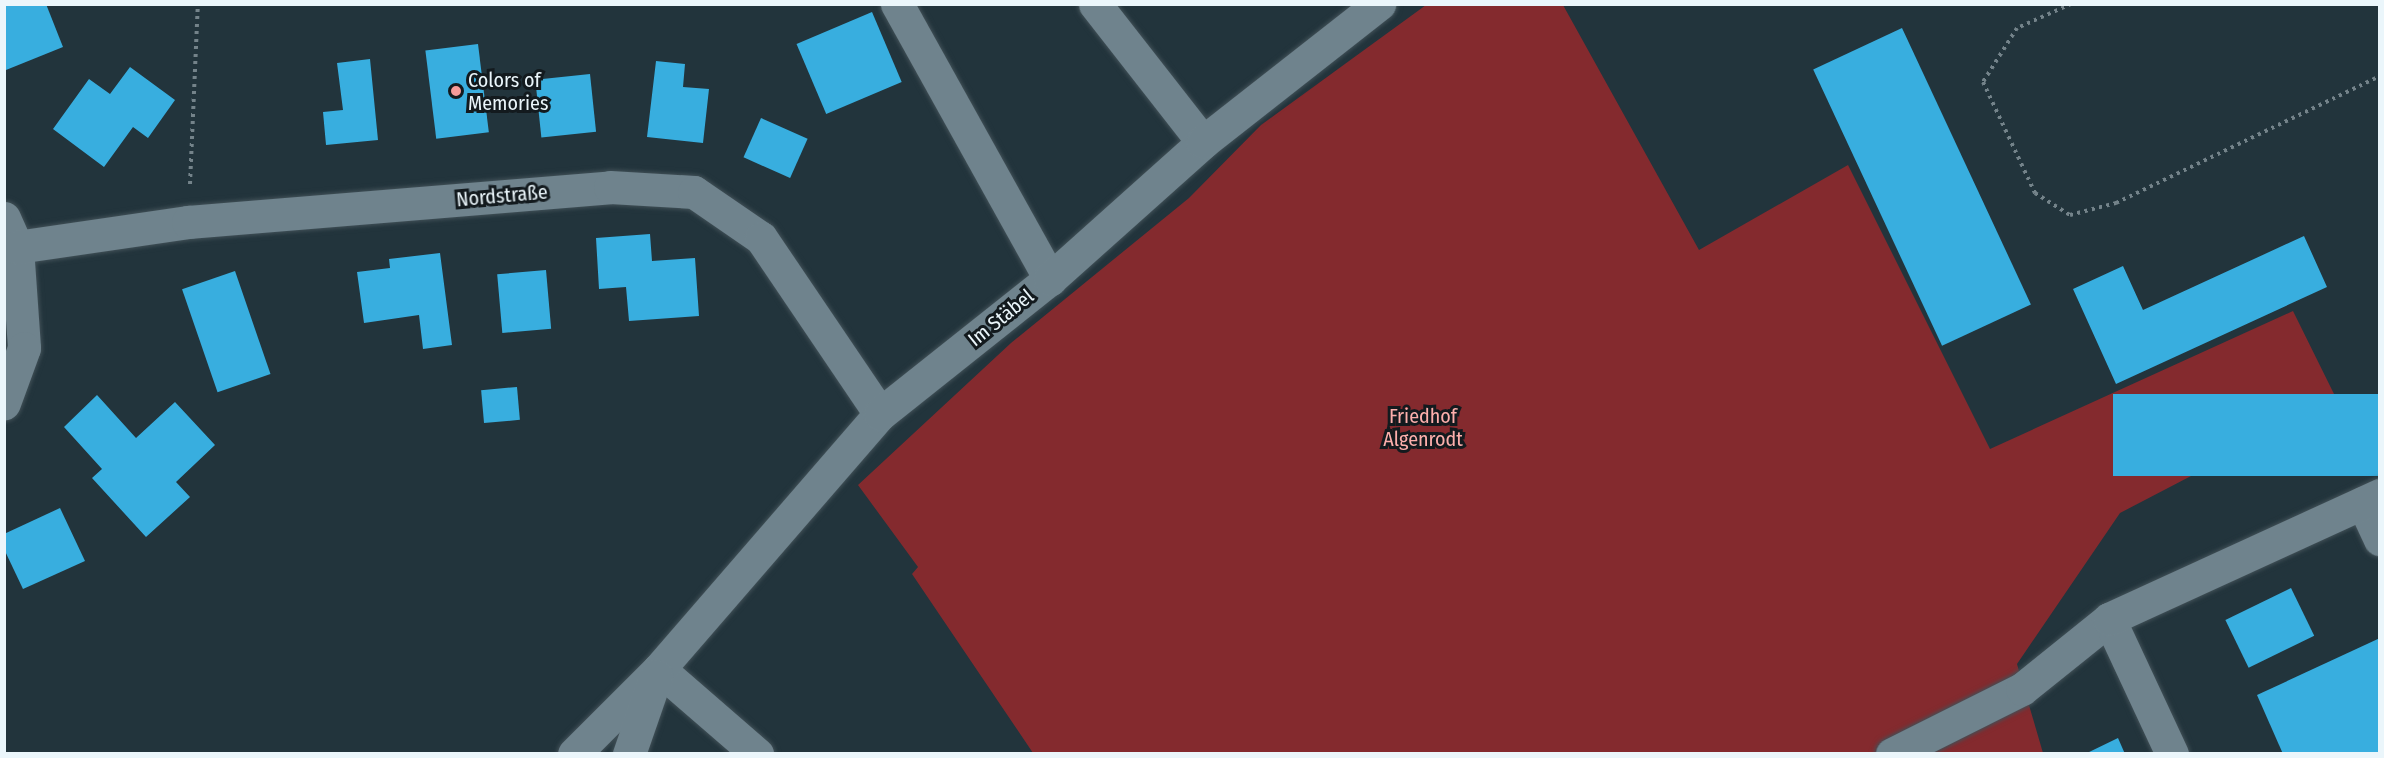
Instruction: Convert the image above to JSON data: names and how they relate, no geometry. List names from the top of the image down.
{
  "streets": {
    "street": ["Nordstraße", "Im Stäbel"]
  },
  "crossings": [
    ["Nordstraße", "Im Stäbel"]
  ],
  "parks": ["Friedhof Algenrodt"],
  "places": ["Colors of Memories"]
}
